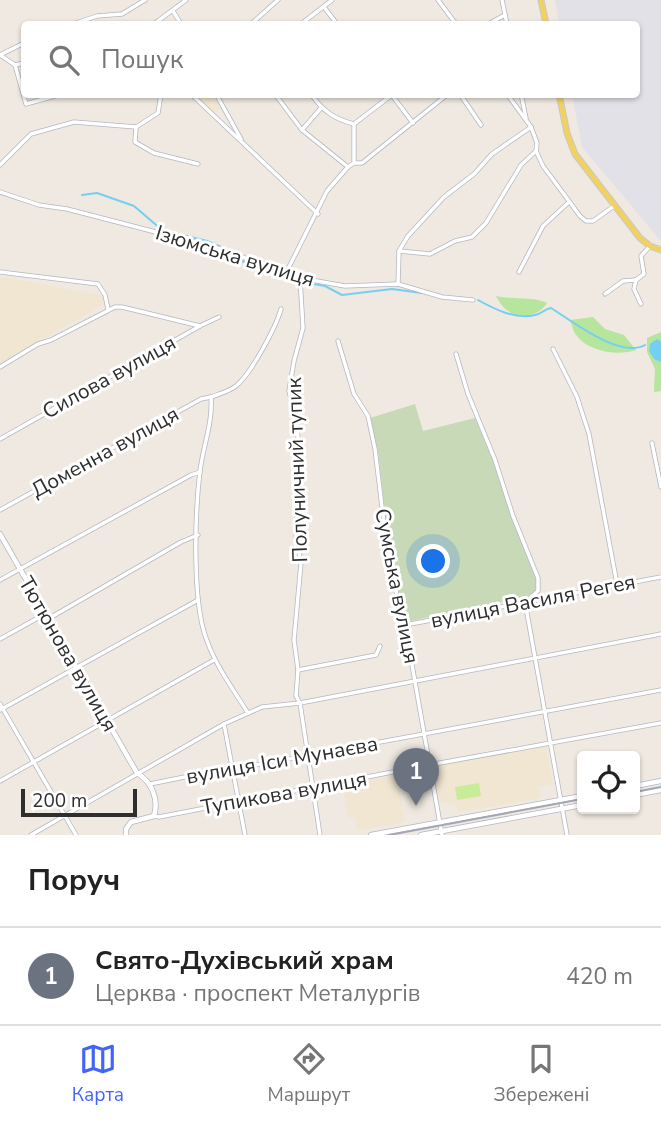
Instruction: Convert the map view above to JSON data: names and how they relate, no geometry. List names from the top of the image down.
{
  "streets": {
    "main road": ["Тютюнова вулиця"],
    "street": [
      "Ізюмська вулиця",
      "Силова вулиця",
      "Доменна вулиця",
      "Полуничний тупик",
      "Сумська вулиця",
      "вулиця Василя Регея",
      "вулиця Іси Мунаєва",
      "Тупикова вулиця"
    ]
  },
  "crossings": [
    ["Ізюмська вулиця", "Полуничний тупик"],
    ["Полуничний тупик", "вулиця Іси Мунаєва"],
    ["Полуничний тупик", "Тупикова вулиця"],
    ["Сумська вулиця", "вулиця Василя Регея"],
    ["Сумська вулиця", "вулиця Іси Мунаєва"],
    ["Сумська вулиця", "Тупикова вулиця"],
    ["Тютюнова вулиця", "вулиця Іси Мунаєва"]
  ],
  "scale_bar": "200 m",
  "page": {
    "search": "Пошук",
    "pins": "1",
    "scale": "200 m",
    "heading": "Поруч",
    "list": [
      {
        "mark": "1",
        "name": "Свято-Духівський храм",
        "note": "Церква · проспект Металургів",
        "value": "420 m"
      }
    ],
    "nav": ["Карта", "Маршрут", "Збережені"]
  }
}
